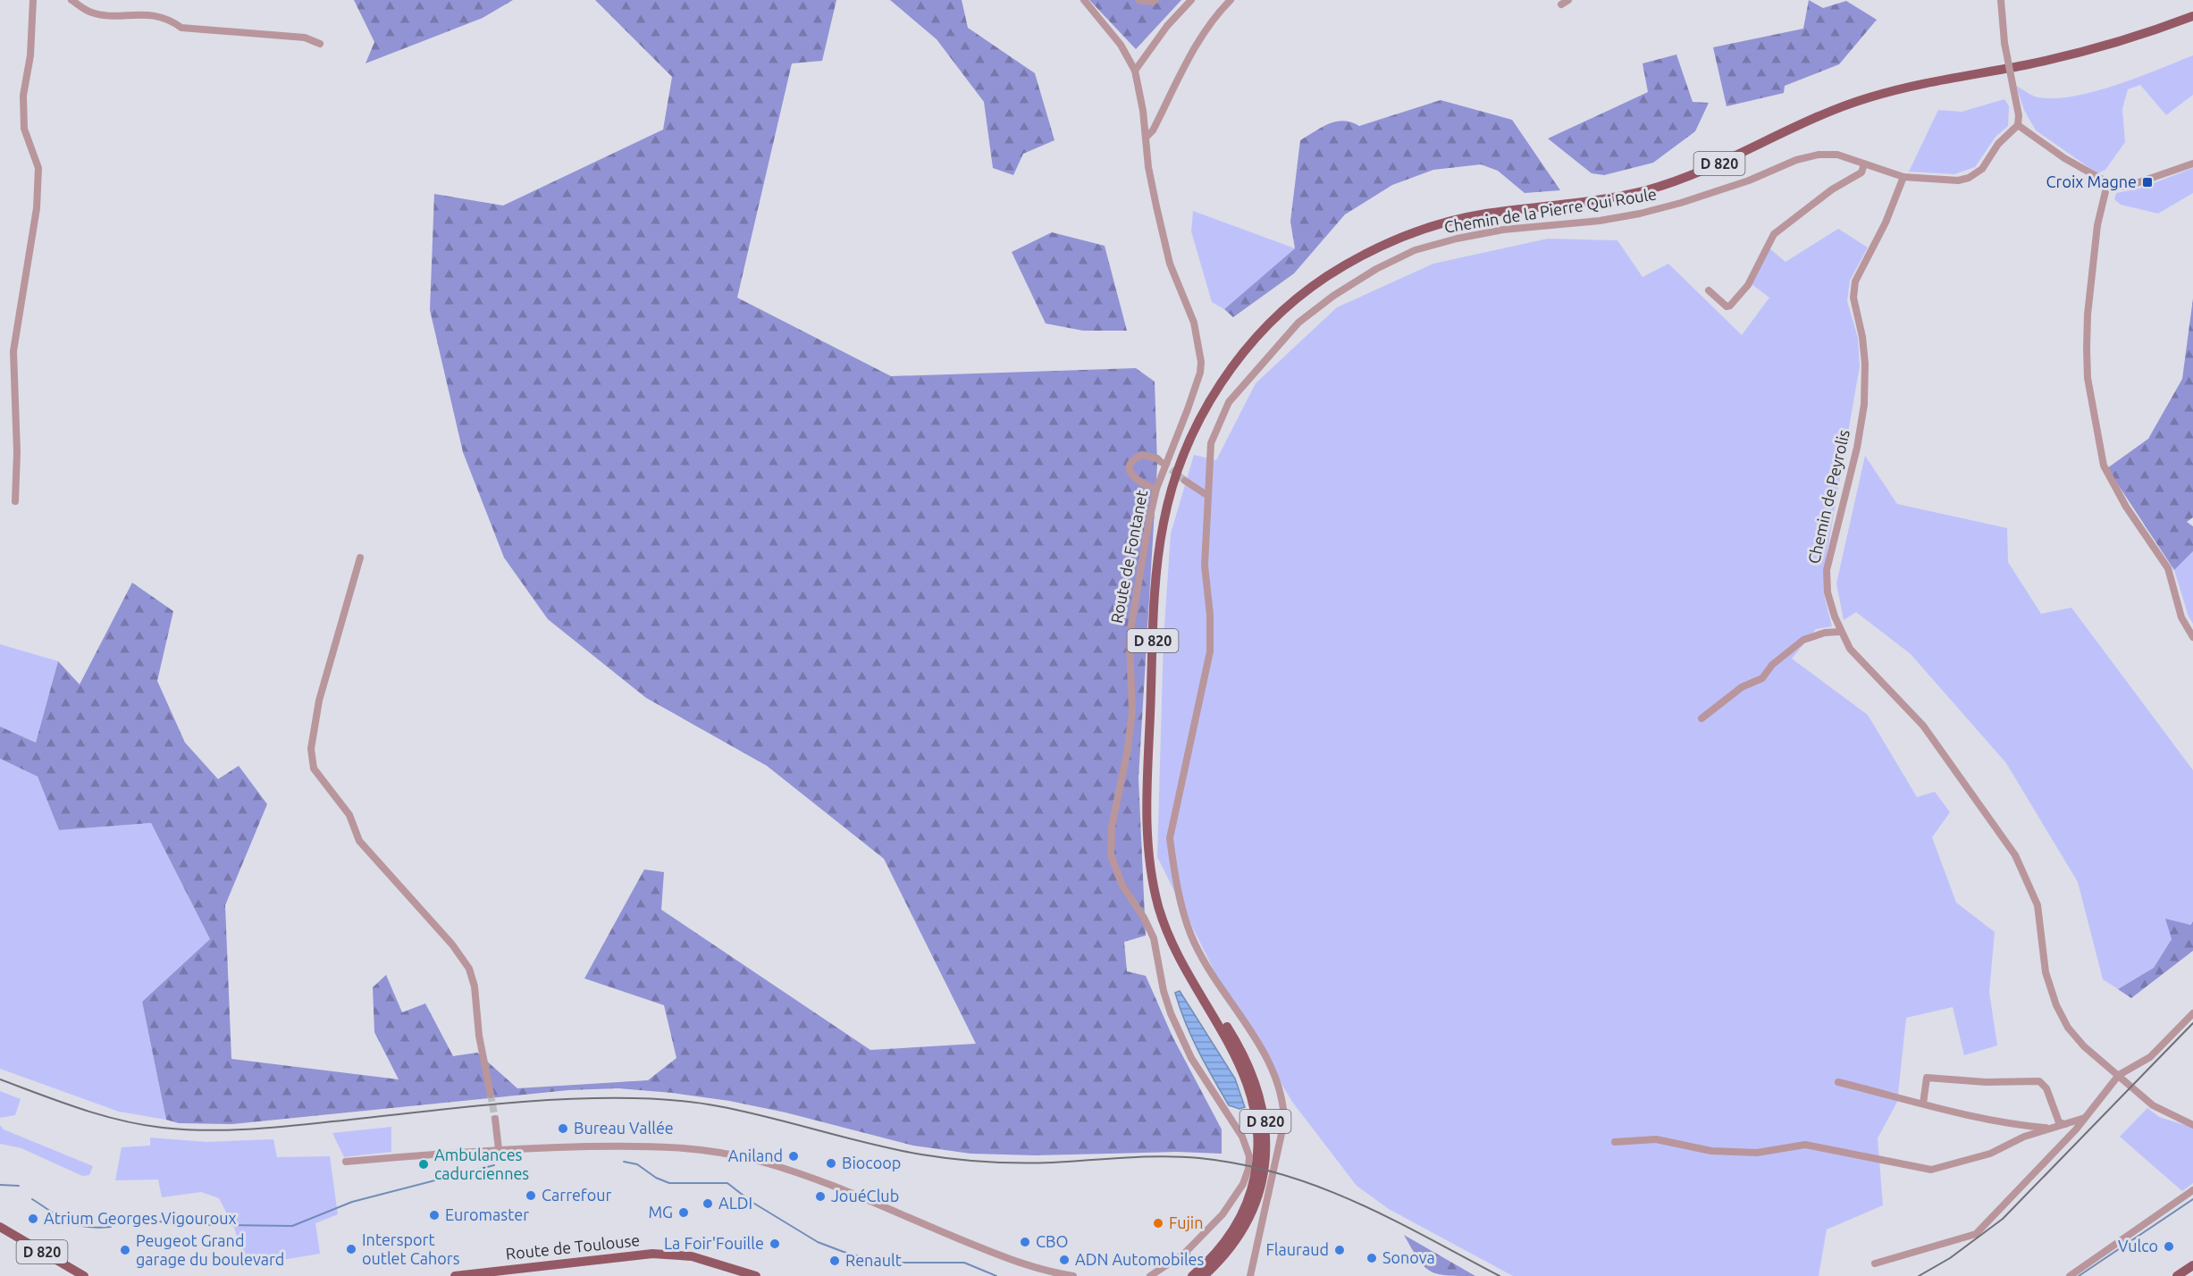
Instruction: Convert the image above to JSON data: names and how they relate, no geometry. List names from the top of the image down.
{
  "streets": {
    "main road": ["D 820", "Route de Toulouse"],
    "street": ["Chemin de la Pierre Qui Roule", "Chemin de Peyrolis", "Route de Fontanet"]
  },
  "crossings": [
    ["Chemin de la Pierre Qui Roule", "Chemin de Peyrolis"]
  ],
  "places": {
    "transit": ["Croix Magne"],
    "other": [
      "Bureau Vallée",
      "Aniland",
      "Biocoop",
      "Ambulances cadurciennes",
      "Carrefour",
      "JouéClub",
      "ALDI",
      "MG",
      "Euromaster",
      "Atrium Georges Vigouroux",
      "Fujin",
      "CBO",
      "La Foir'Fouille",
      "Vulco",
      "Intersport outlet Cahors",
      "Peugeot Grand garage du boulevard",
      "Flauraud",
      "Sonova",
      "ADN Automobiles",
      "Renault"
    ]
  }
}
